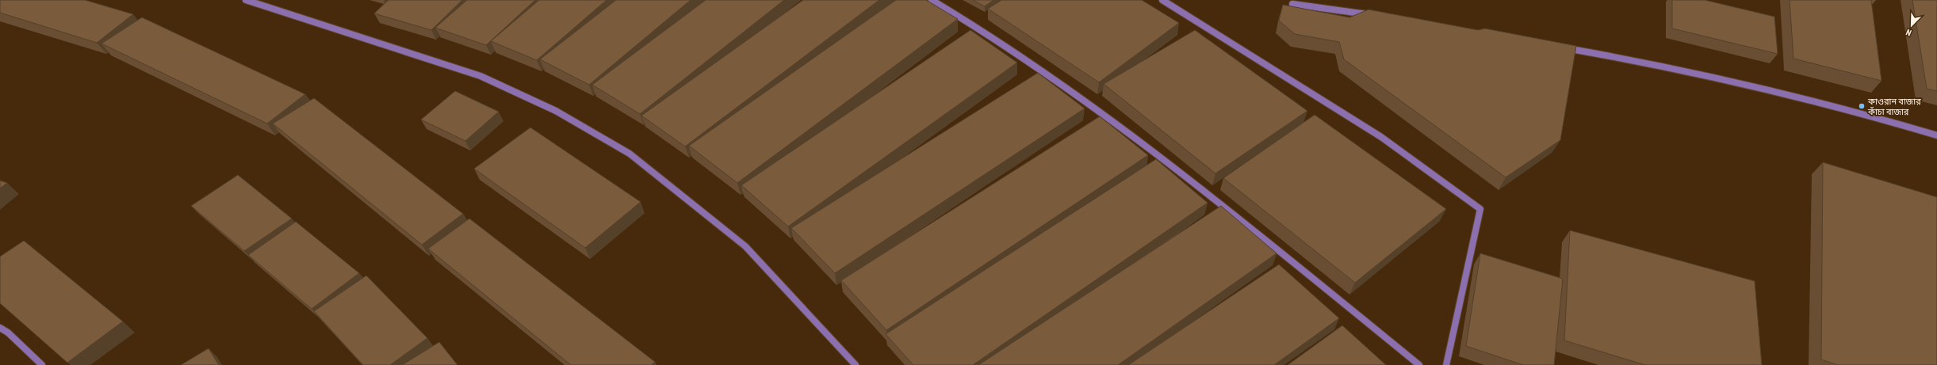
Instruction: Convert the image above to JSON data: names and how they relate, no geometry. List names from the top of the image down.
{
  "places": ["কাওরান বাজার কাঁচা বাজার"],
  "north": "bottom left"
}
